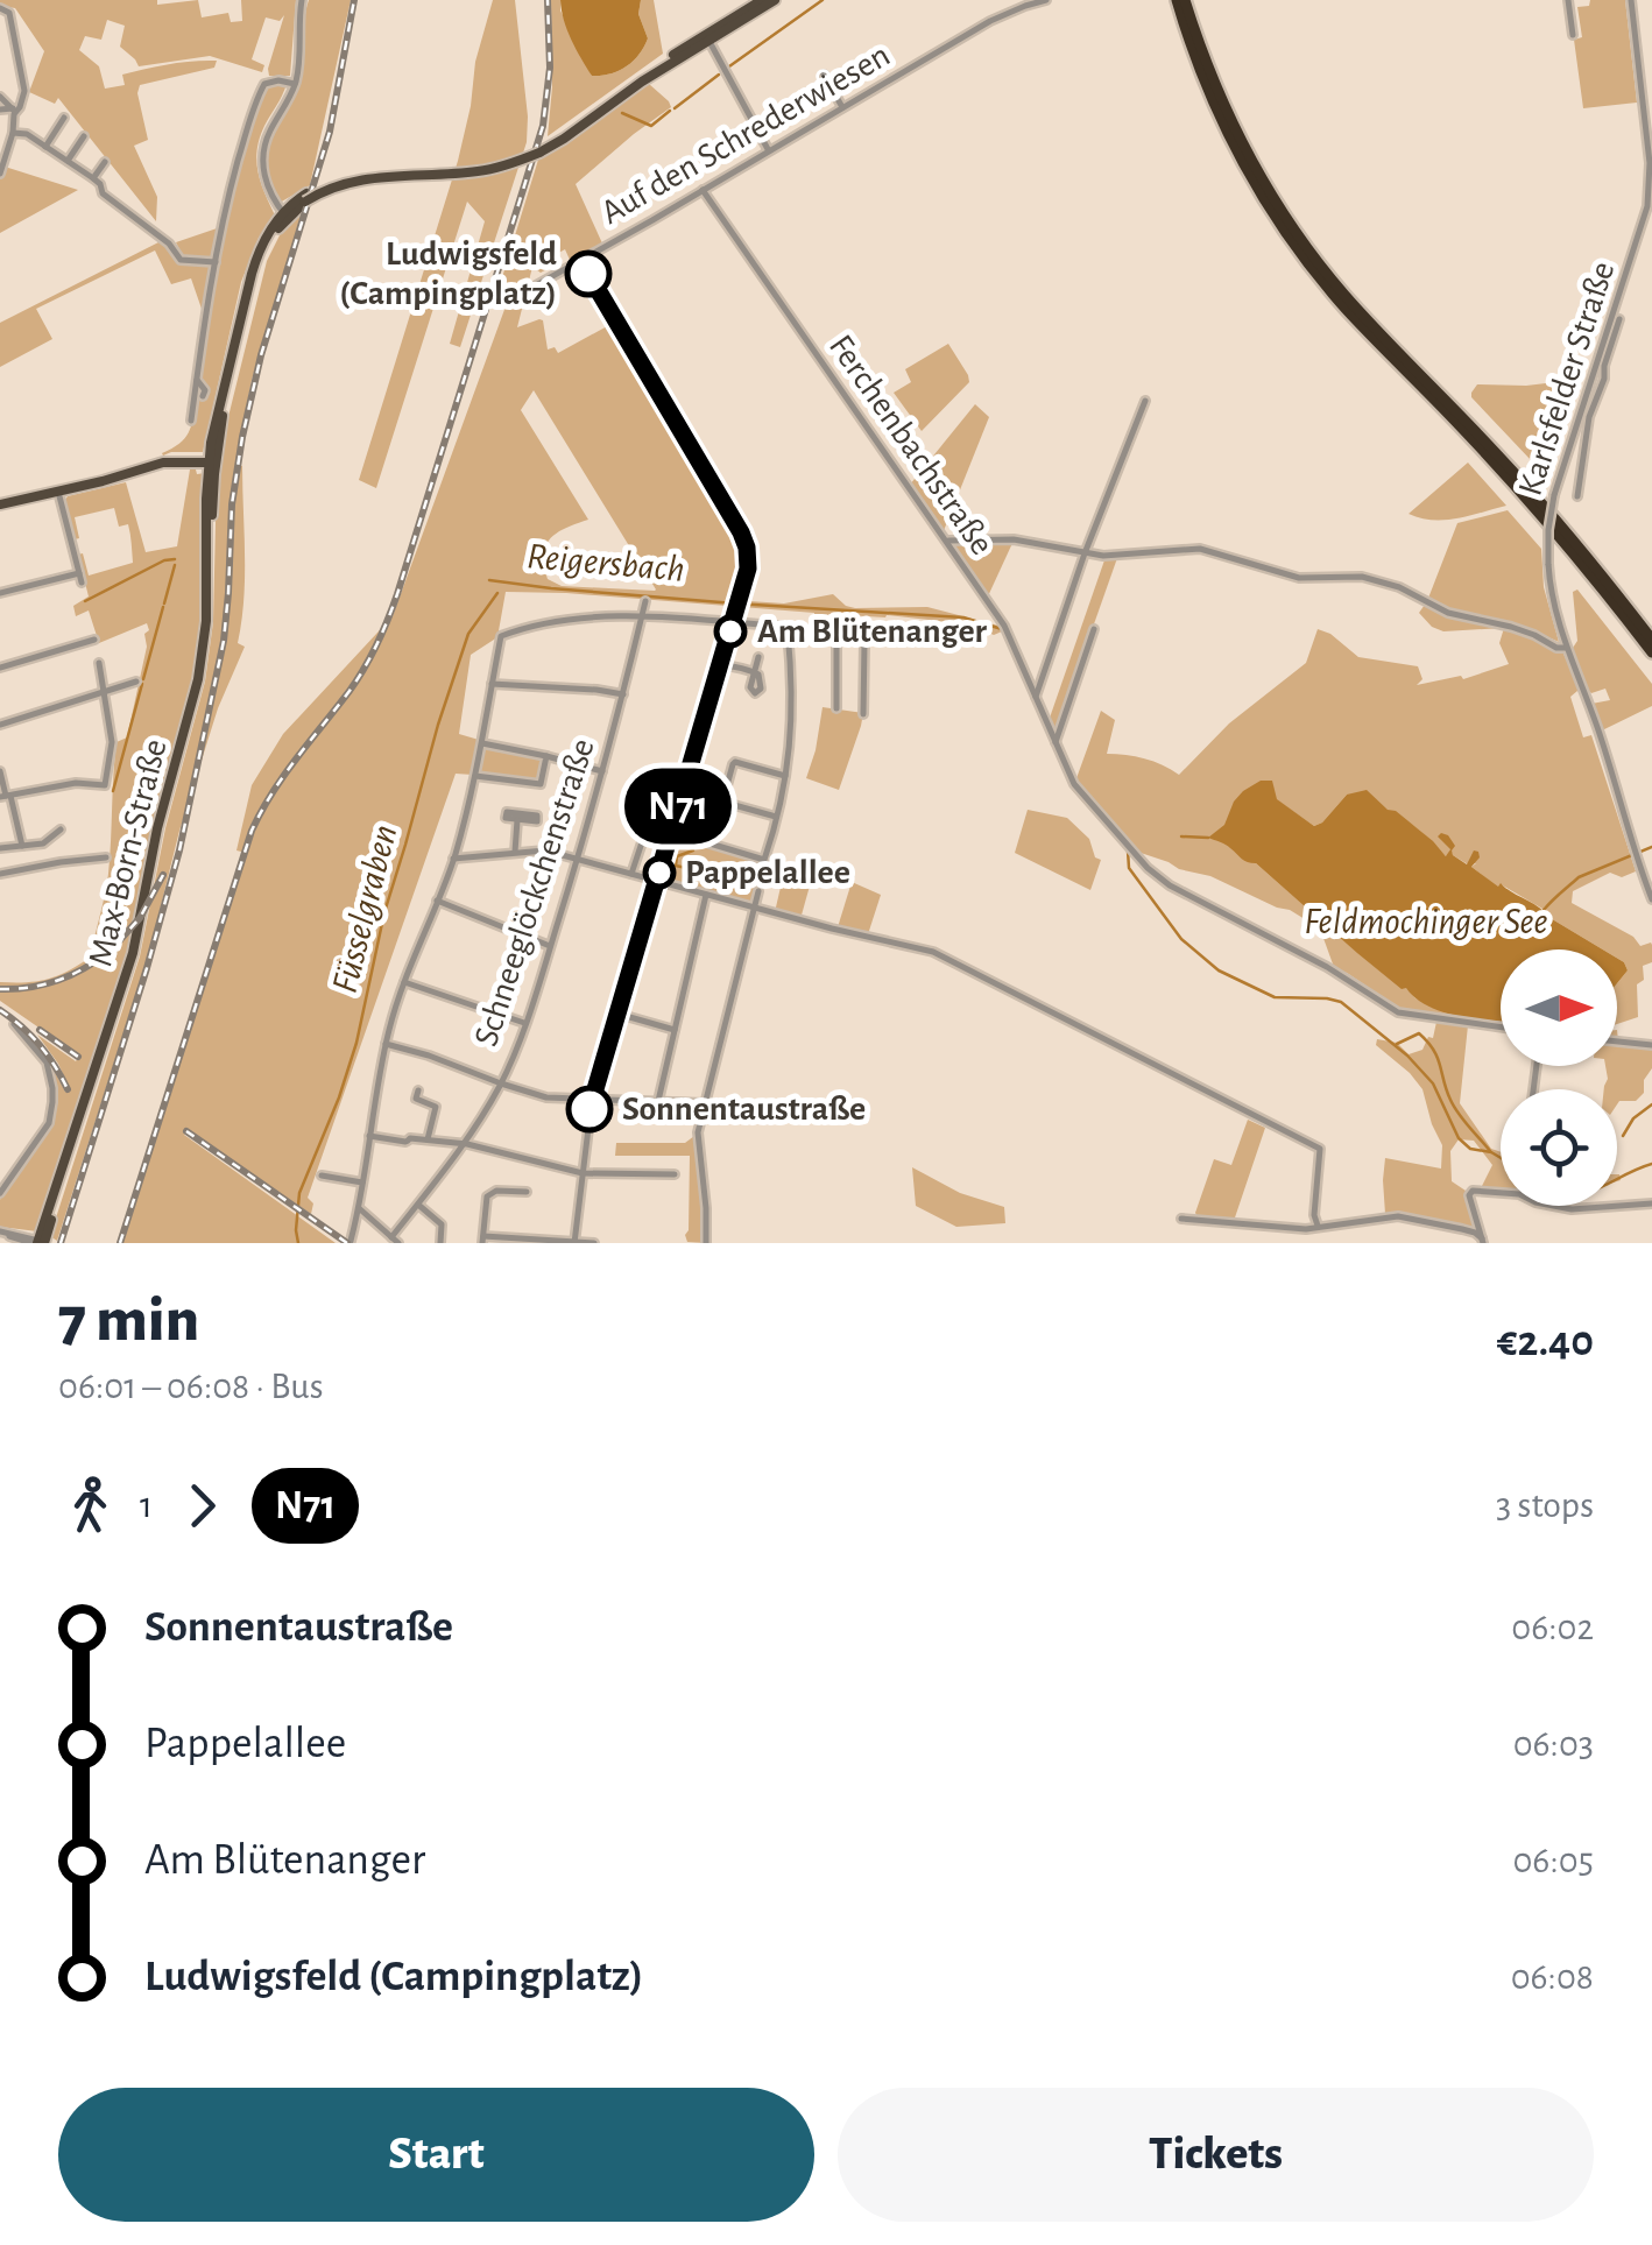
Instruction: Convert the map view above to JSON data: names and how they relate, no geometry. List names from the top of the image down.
{
  "streets": {
    "main road": ["Max-Born-Straße"],
    "street": [
      "Auf den Schrederwiesen",
      "Karlsfelder Straße",
      "Ferchenbachstraße",
      "Schneeglöckchenstraße"
    ]
  },
  "crossings": [
    ["Auf den Schrederwiesen", "Ferchenbachstraße"]
  ],
  "water": ["Reigersbach", "Füsselgraben", "Feldmochinger See"],
  "places": [
    "Ludwigsfeld (Campingplatz)",
    "Am Blütenanger",
    "Pappelallee",
    "Sonnentaustraße"
  ],
  "lines": ["bus line N71"],
  "north": "right",
  "page": {
    "on_map": "N71",
    "heading": ["7 min", "06:01 – 06:08 · Bus", "€2.40"],
    "legs": ["1", "N71", "3 stops"],
    "list": [
      {
        "name": "Sonnentaustraße",
        "value": "06:02"
      },
      {
        "name": "Pappelallee",
        "value": "06:03"
      },
      {
        "name": "Am Blütenanger",
        "value": "06:05"
      },
      {
        "name": "Ludwigsfeld (Campingplatz)",
        "value": "06:08"
      }
    ],
    "buttons": ["Start", "Tickets"]
  }
}
